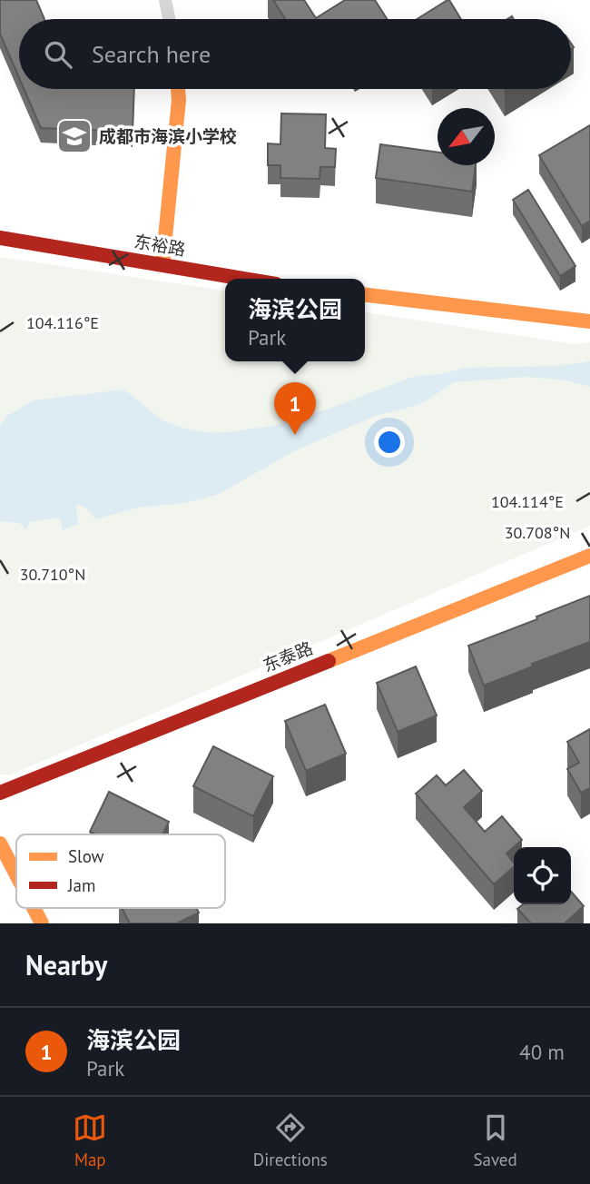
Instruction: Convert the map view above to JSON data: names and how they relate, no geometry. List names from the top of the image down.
{
  "streets": {
    "street": ["东裕路", "东泰路"]
  },
  "places": {
    "school or university": ["成都市海滨小学校"]
  },
  "legend": ["Slow", "Jam"],
  "north": "bottom left",
  "page": {
    "search": "Search here",
    "popup": ["海滨公园", "Park"],
    "pins": "1",
    "heading": "Nearby",
    "list": [
      {
        "mark": "1",
        "name": "海滨公园",
        "note": "Park",
        "value": "40 m"
      }
    ],
    "nav": ["Map", "Directions", "Saved"]
  },
  "coordinates": [
    "104.116°E",
    "104.114°E",
    "30.708°N",
    "30.710°N"
  ]
}
